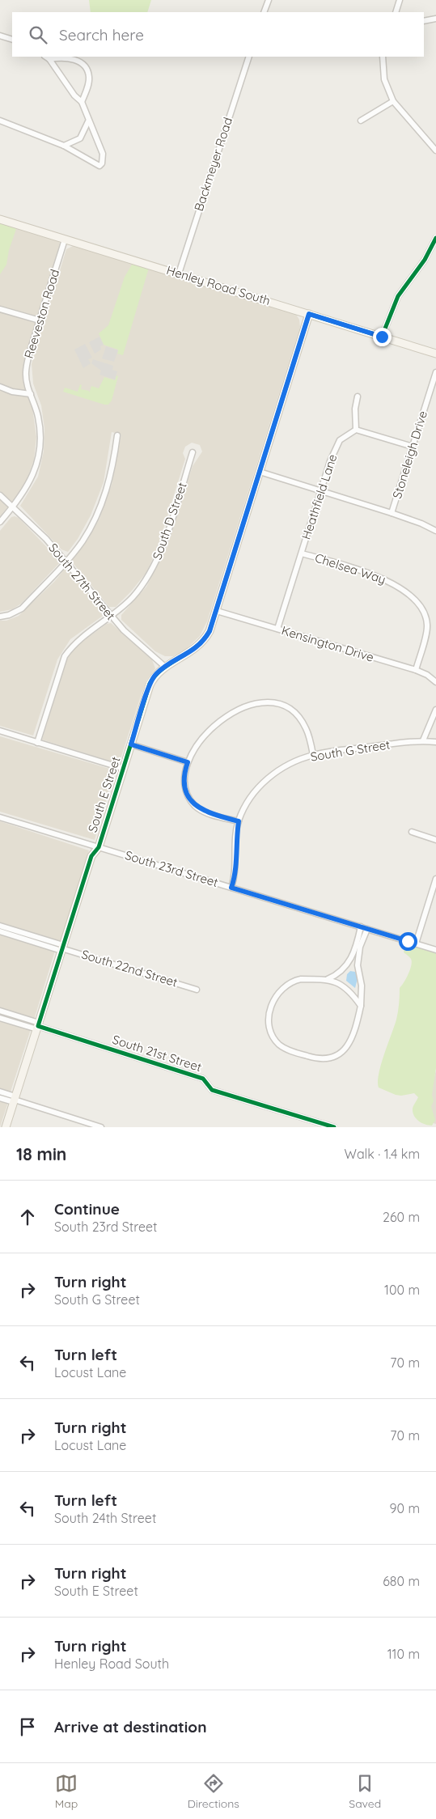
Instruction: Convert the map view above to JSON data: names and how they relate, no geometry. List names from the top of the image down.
{
  "streets": {
    "street": [
      "Backmeyer Road",
      "Henley Road South",
      "Reeveston Road",
      "Stoneleigh Drive",
      "Heathfield Lane",
      "South D Street",
      "Chelsea Way",
      "South 27th Street",
      "Kensington Drive",
      "South G Street",
      "South E Street",
      "South 23rd Street",
      "South 22nd Street",
      "South 21st Street"
    ]
  },
  "crossings": [
    ["Backmeyer Road", "Henley Road South"],
    ["Henley Road South", "Reeveston Road"],
    ["Henley Road South", "South E Street"],
    ["Reeveston Road", "South 27th Street"],
    ["Heathfield Lane", "Chelsea Way"],
    ["Heathfield Lane", "Kensington Drive"],
    ["South D Street", "South 27th Street"],
    ["Chelsea Way", "Kensington Drive"],
    ["South 27th Street", "South E Street"],
    ["Kensington Drive", "South E Street"],
    ["South G Street", "South 23rd Street"],
    ["South E Street", "South 23rd Street"],
    ["South E Street", "South 22nd Street"],
    ["South E Street", "South 21st Street"]
  ],
  "page": {
    "search": "Search here",
    "heading": ["18 min", "Walk · 1.4 km"],
    "list": [
      ["Continue", "South 23rd Street", "260 m"],
      ["Turn right", "South G Street", "100 m"],
      ["Turn left", "Locust Lane", "70 m"],
      ["Turn right", "Locust Lane", "70 m"],
      ["Turn left", "South 24th Street", "90 m"],
      ["Turn right", "South E Street", "680 m"],
      ["Turn right", "Henley Road South", "110 m"],
      "Arrive at destination"
    ],
    "nav": ["Map", "Directions", "Saved"]
  }
}
